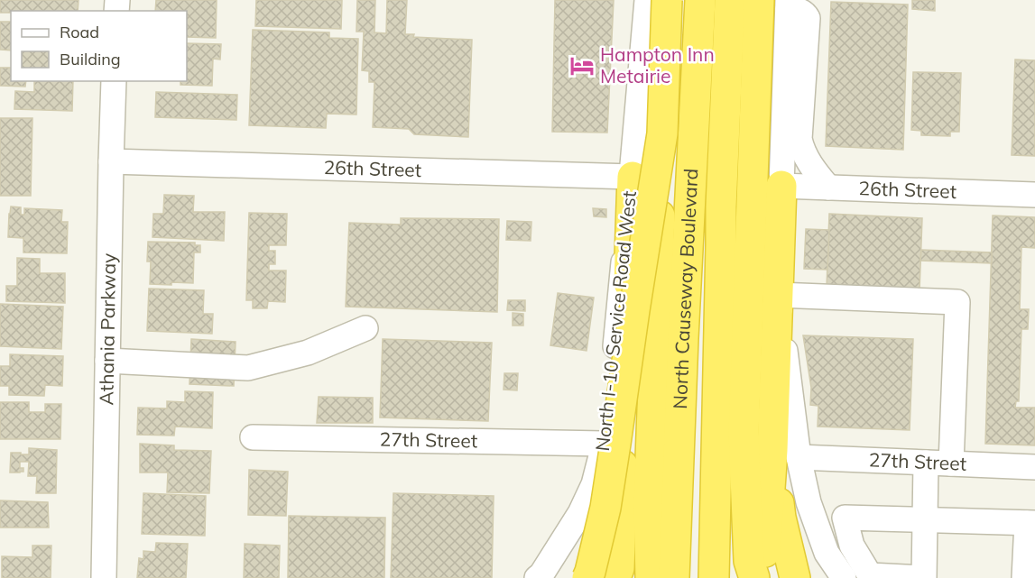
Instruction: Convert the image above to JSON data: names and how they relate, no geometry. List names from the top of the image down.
{
  "streets": {
    "highway": ["North Causeway Boulevard"],
    "street": [
      "26th Street",
      "North I-10 Service Road West",
      "Athania Parkway",
      "27th Street"
    ]
  },
  "crossings": [
    ["26th Street", "North I-10 Service Road West"],
    ["26th Street", "Athania Parkway"],
    ["North I-10 Service Road West", "27th Street"]
  ],
  "places": {
    "hotel": ["Hampton Inn Metairie"]
  },
  "legend": ["Road", "Building"]
}
